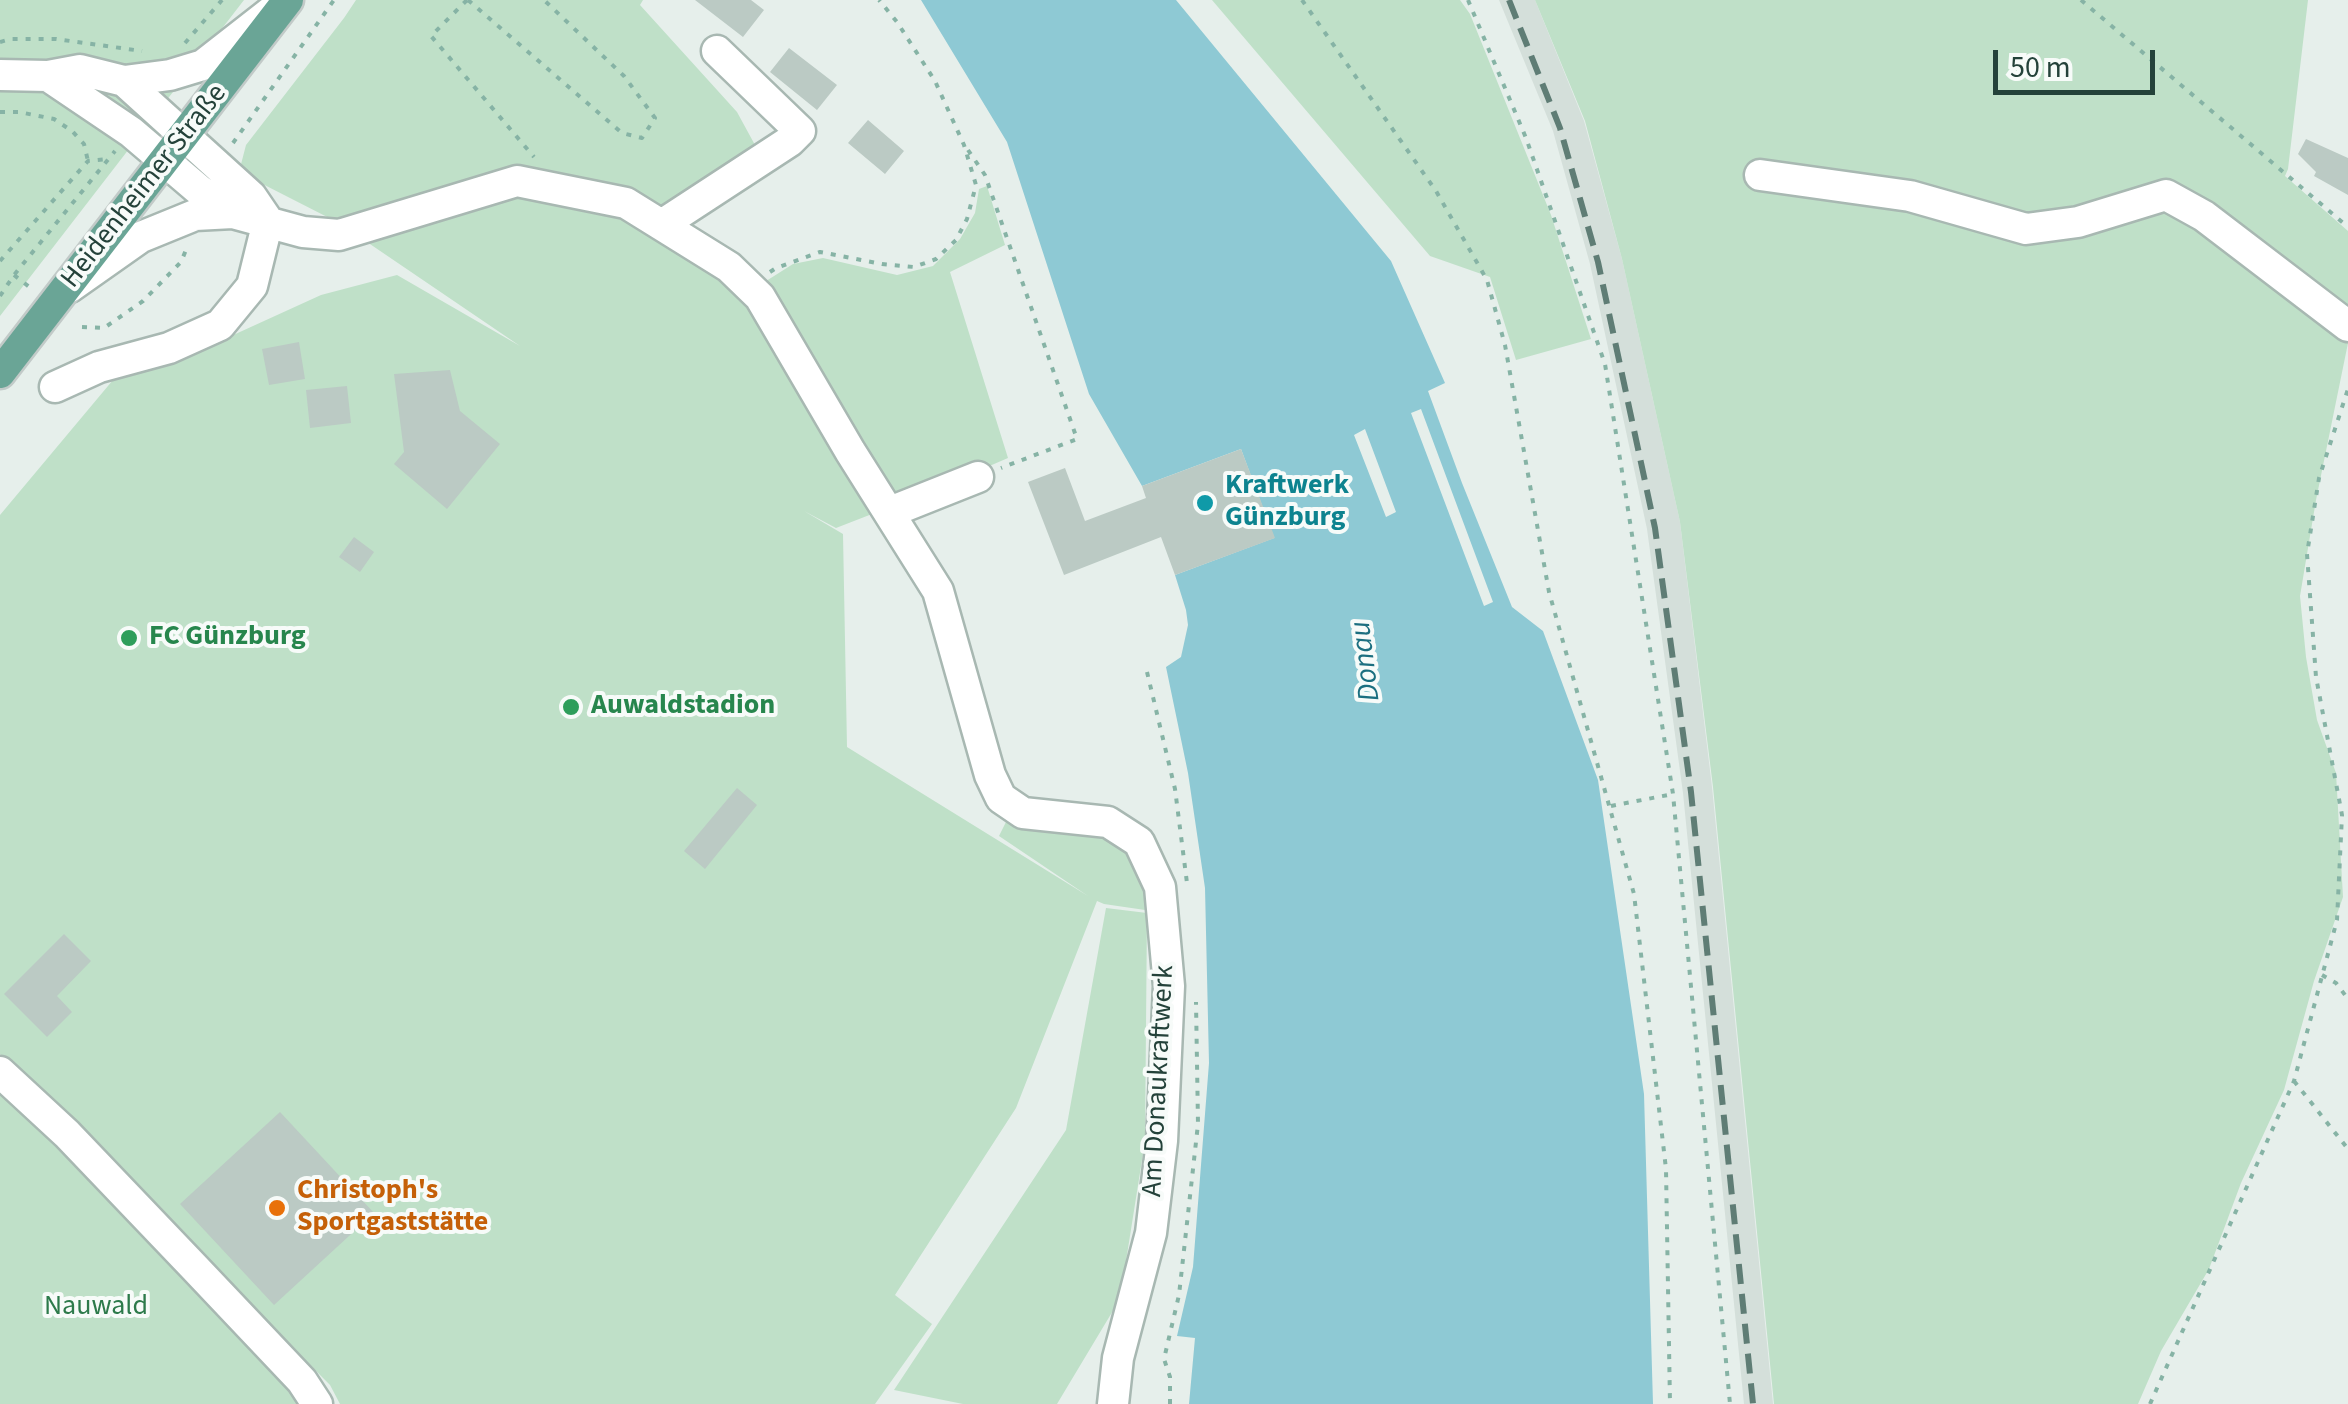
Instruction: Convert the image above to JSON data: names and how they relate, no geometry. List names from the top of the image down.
{
  "streets": {
    "main road": ["Heidenheimer Straße"],
    "street": ["Am Donaukraftwerk"]
  },
  "crossings": [
    ["Heidenheimer Straße", "Am Donaukraftwerk"]
  ],
  "water": ["Donau"],
  "parks": ["Nauwald"],
  "places": [
    "Kraftwerk Günzburg",
    "FC Günzburg",
    "Auwaldstadion",
    "Christoph's Sportgaststätte"
  ],
  "scale_bar": "50 m"
}
